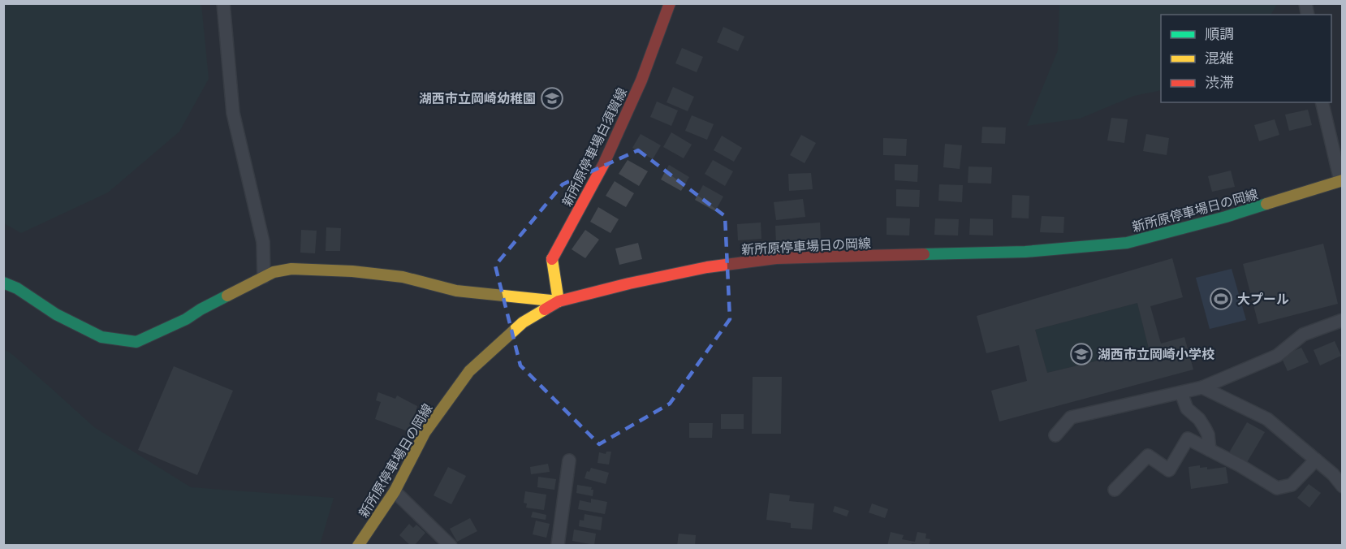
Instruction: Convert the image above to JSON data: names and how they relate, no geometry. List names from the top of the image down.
{
  "streets": {
    "main road": ["新所原停車場白須賀線", "新所原停車場日の岡線"]
  },
  "crossings": [
    ["新所原停車場白須賀線", "新所原停車場日の岡線"]
  ],
  "places": {
    "school or university": ["湖西市立岡崎幼稚園", "湖西市立岡崎小学校"],
    "sports": ["大プール"]
  },
  "legend": ["順調", "混雑", "渋滞"]
}
